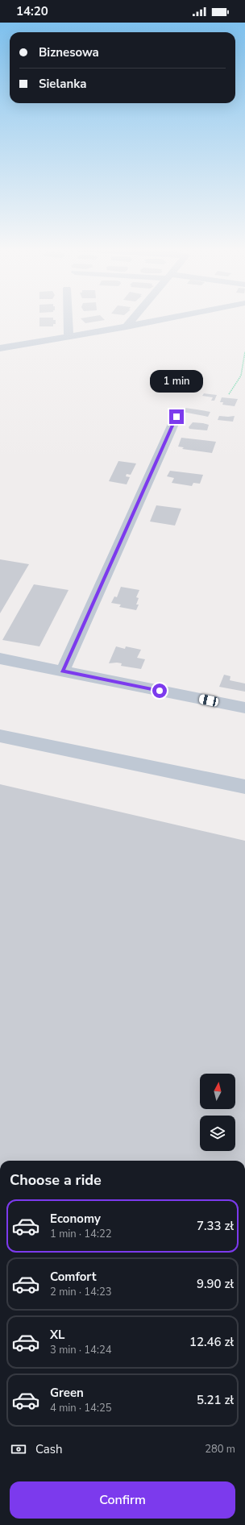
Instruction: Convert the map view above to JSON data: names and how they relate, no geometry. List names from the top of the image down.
{
  "north": "top",
  "page": {
    "status": "14:20",
    "banner": ["Biznesowa", "Sielanka"],
    "bubble": "1 min",
    "heading": "Choose a ride",
    "list": [
      {
        "name": "Economy",
        "note": "1 min · 14:22",
        "value": "7.33 zł"
      },
      {
        "name": "Comfort",
        "note": "2 min · 14:23",
        "value": "9.90 zł"
      },
      {
        "name": "XL",
        "note": "3 min · 14:24",
        "value": "12.46 zł"
      },
      {
        "name": "Green",
        "note": "4 min · 14:25",
        "value": "5.21 zł"
      }
    ],
    "pay": ["Cash", "280 m"],
    "buttons": "Confirm"
  }
}
